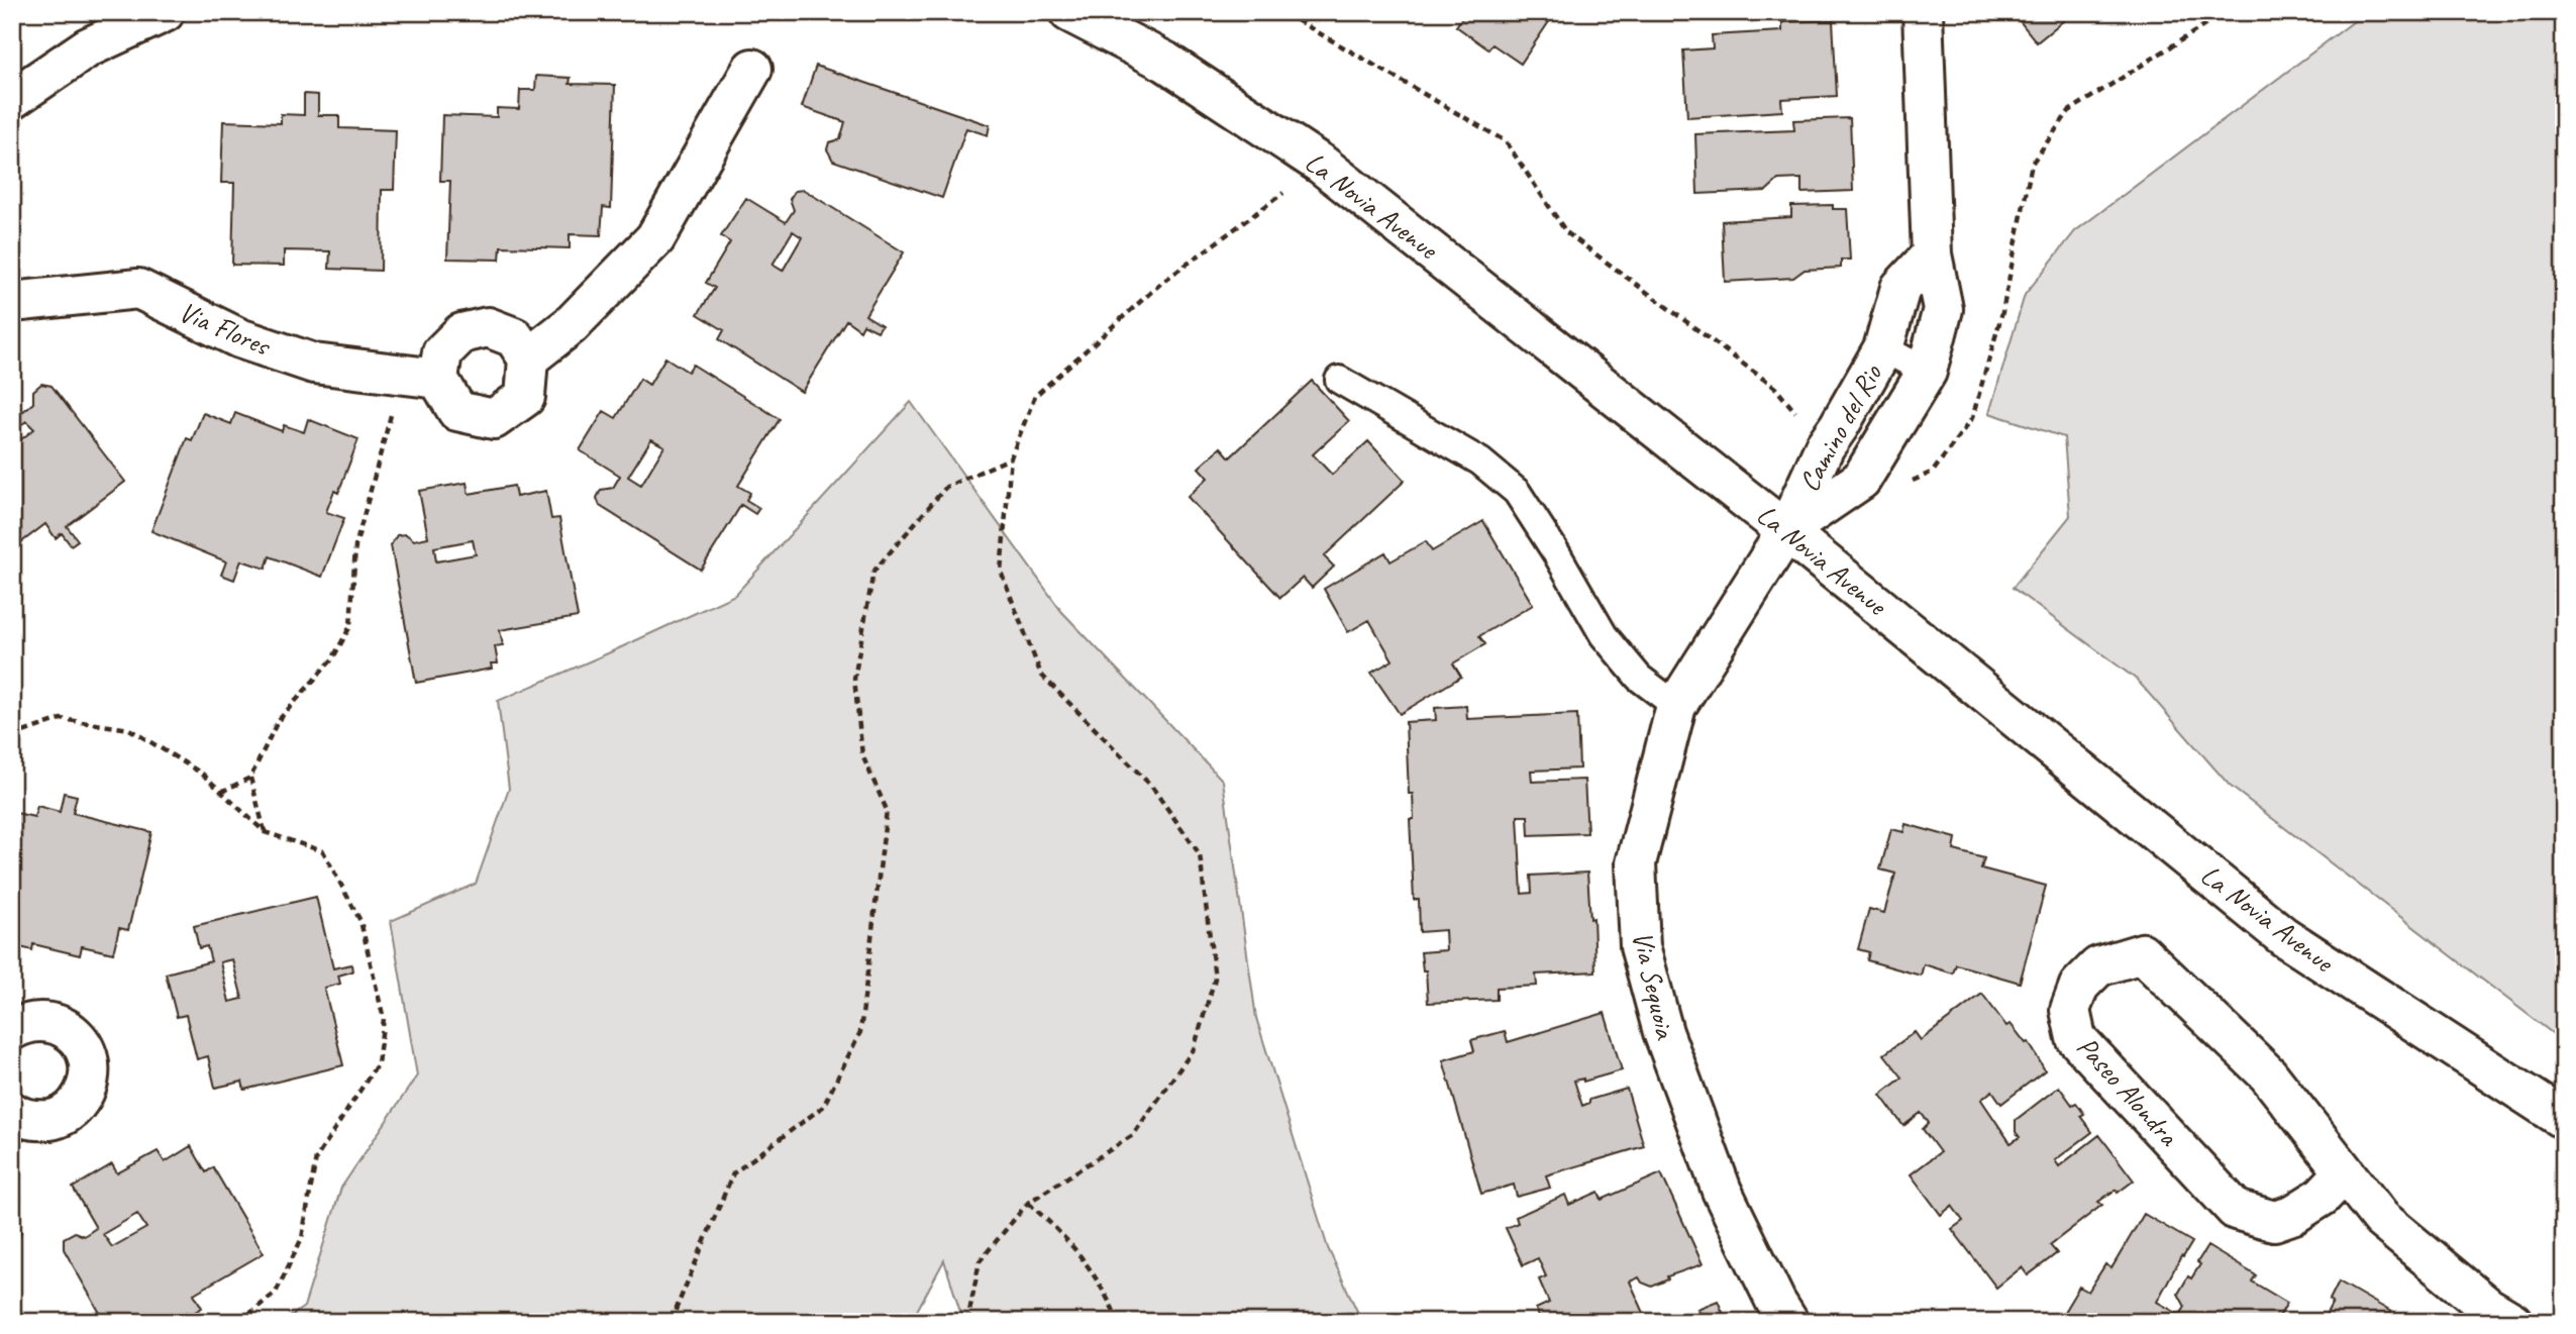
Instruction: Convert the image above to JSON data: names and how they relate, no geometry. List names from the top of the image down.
{
  "streets": {
    "street": [
      "La Novia Avenue",
      "Via Flores",
      "Camino del Rio",
      "Via Sequoia",
      "Paseo Alondra"
    ]
  },
  "crossings": [
    ["La Novia Avenue", "Camino del Rio"],
    ["La Novia Avenue", "Via Sequoia"],
    ["Camino del Rio", "Via Sequoia"]
  ]
}
